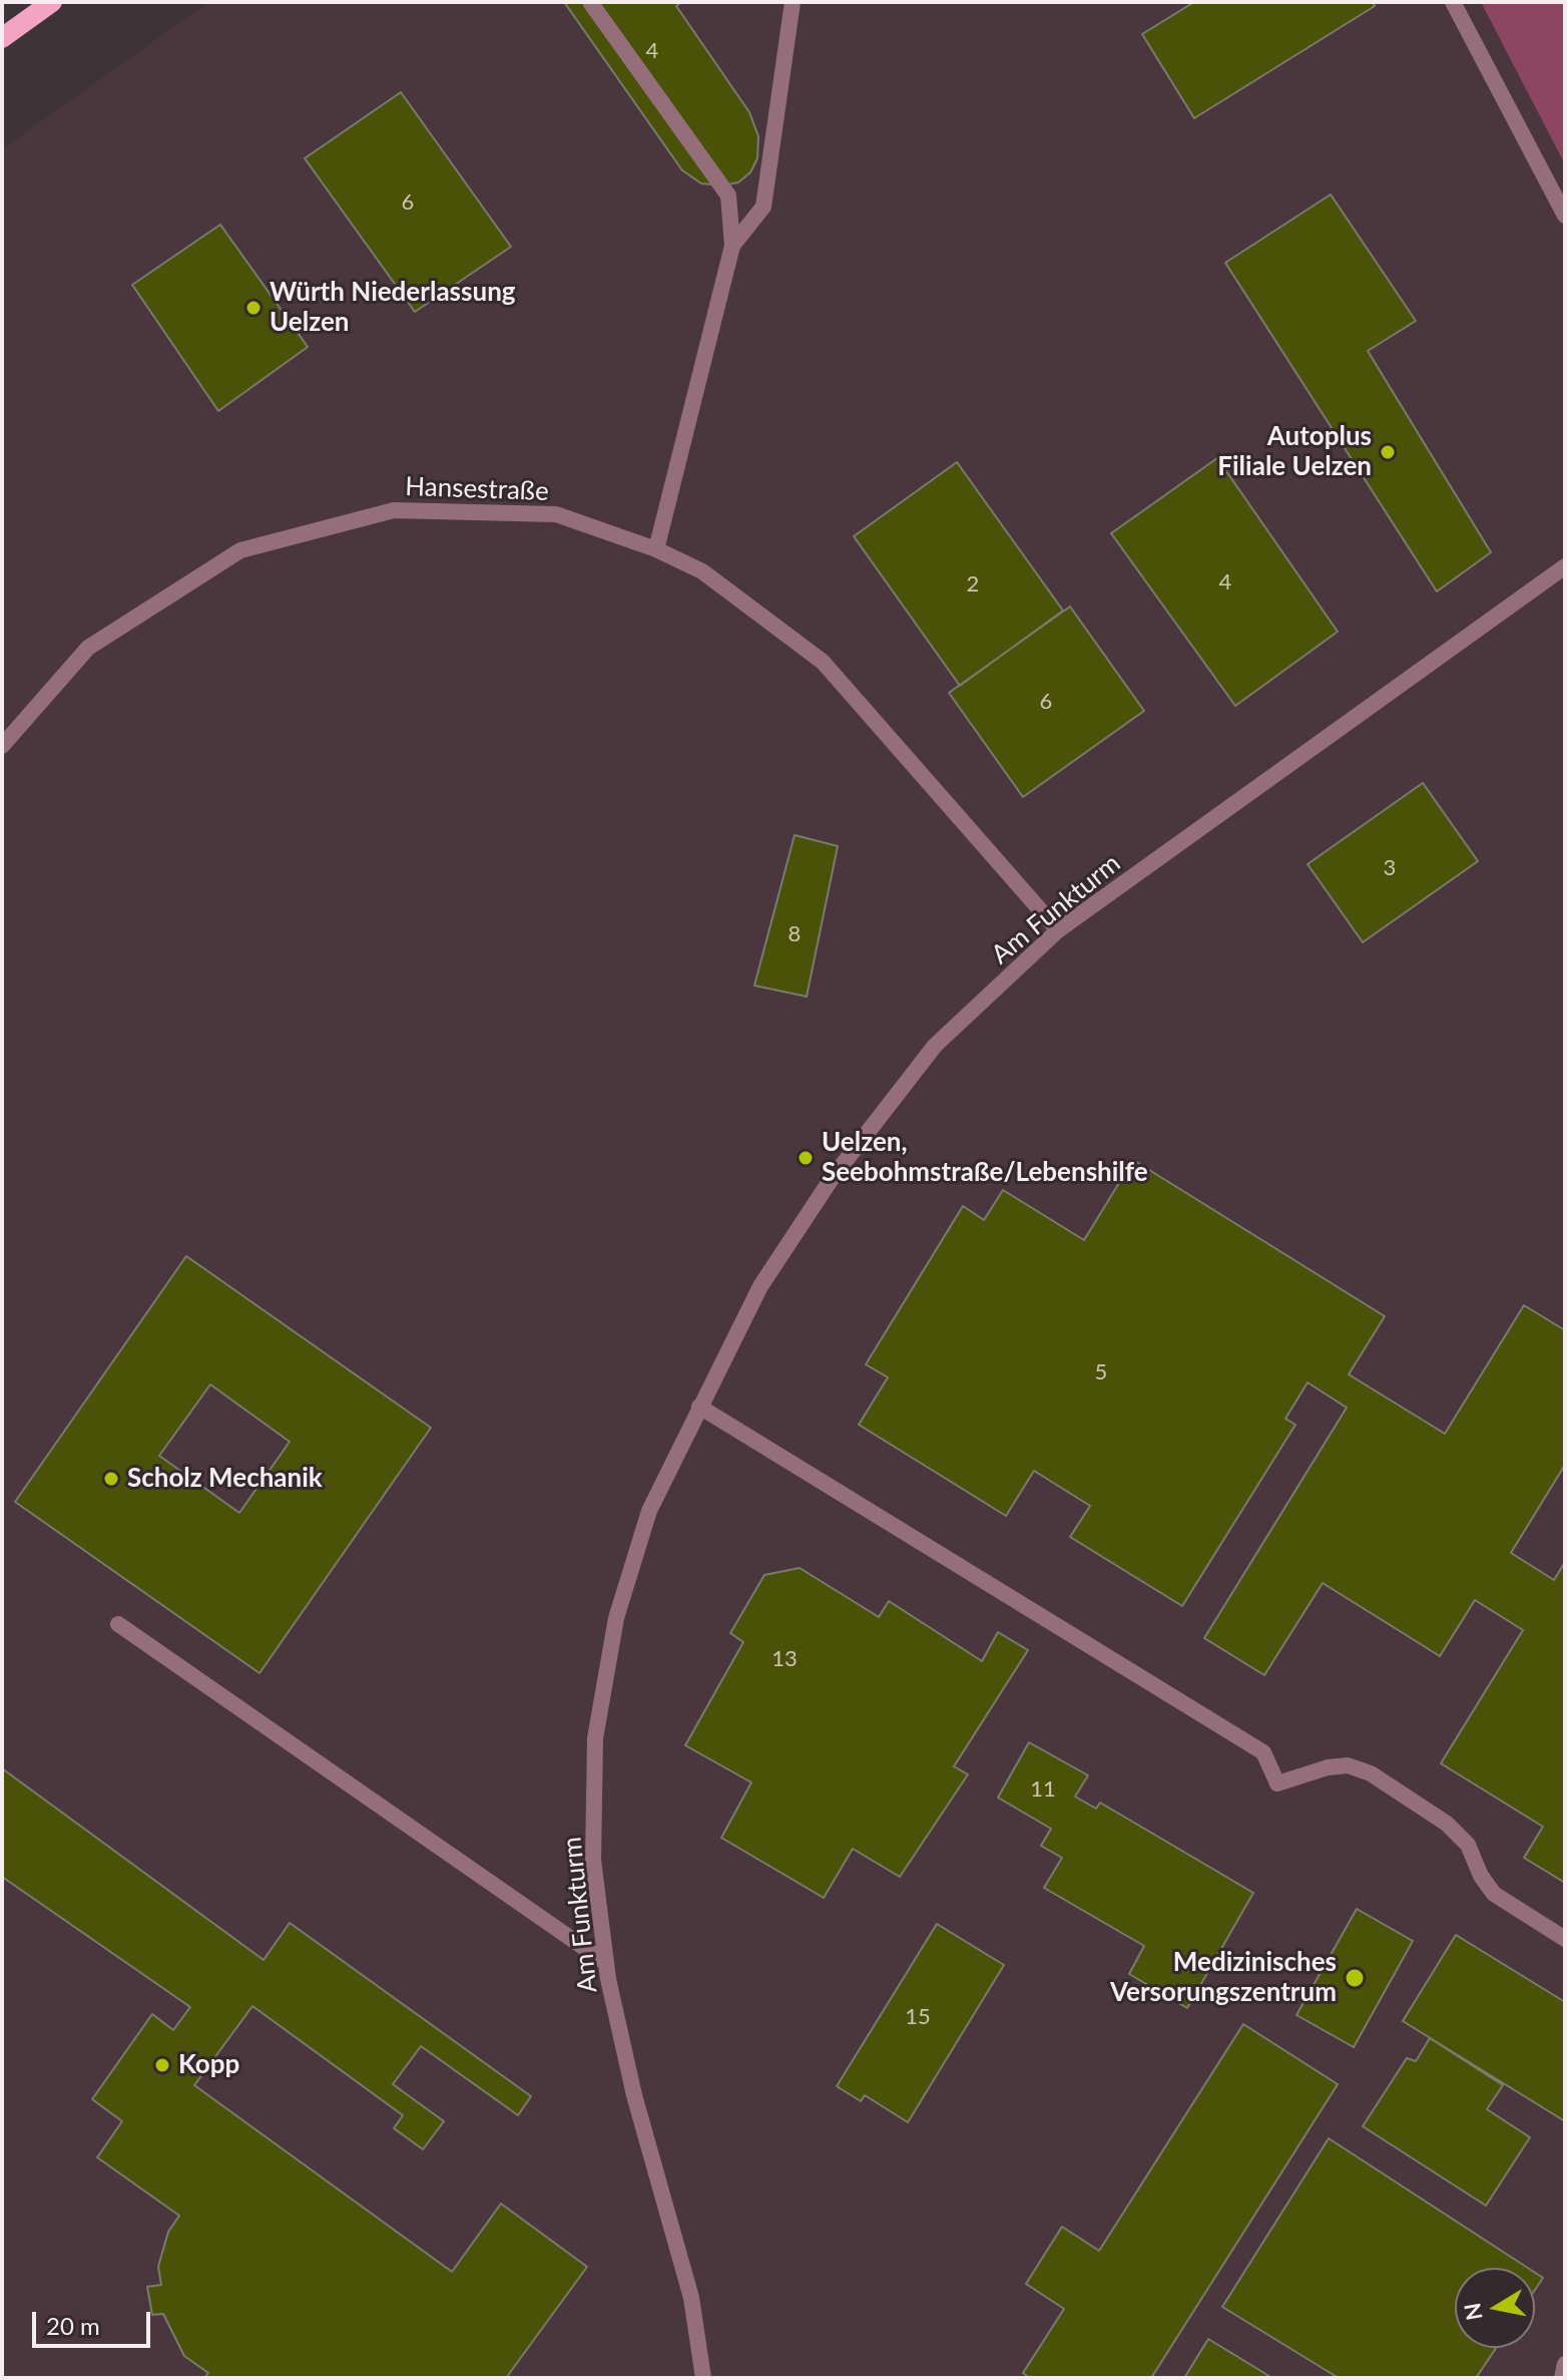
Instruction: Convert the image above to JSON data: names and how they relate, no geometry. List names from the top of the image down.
{
  "streets": {
    "street": ["Hansestraße", "Am Funkturm"]
  },
  "crossings": [
    ["Hansestraße", "Am Funkturm"]
  ],
  "places": [
    "Würth Niederlassung Uelzen",
    "Autoplus Filiale Uelzen",
    "Uelzen, Seebohmstraße/Lebenshilfe",
    "Scholz Mechanik",
    "Medizinisches Versorungszentrum",
    "Kopp"
  ],
  "house_numbers": [
    "4",
    "6",
    "4",
    "2",
    "6",
    "3",
    "8",
    "5",
    "13",
    "11",
    "15"
  ],
  "scale_bar": "20 m",
  "north": "left"
}
